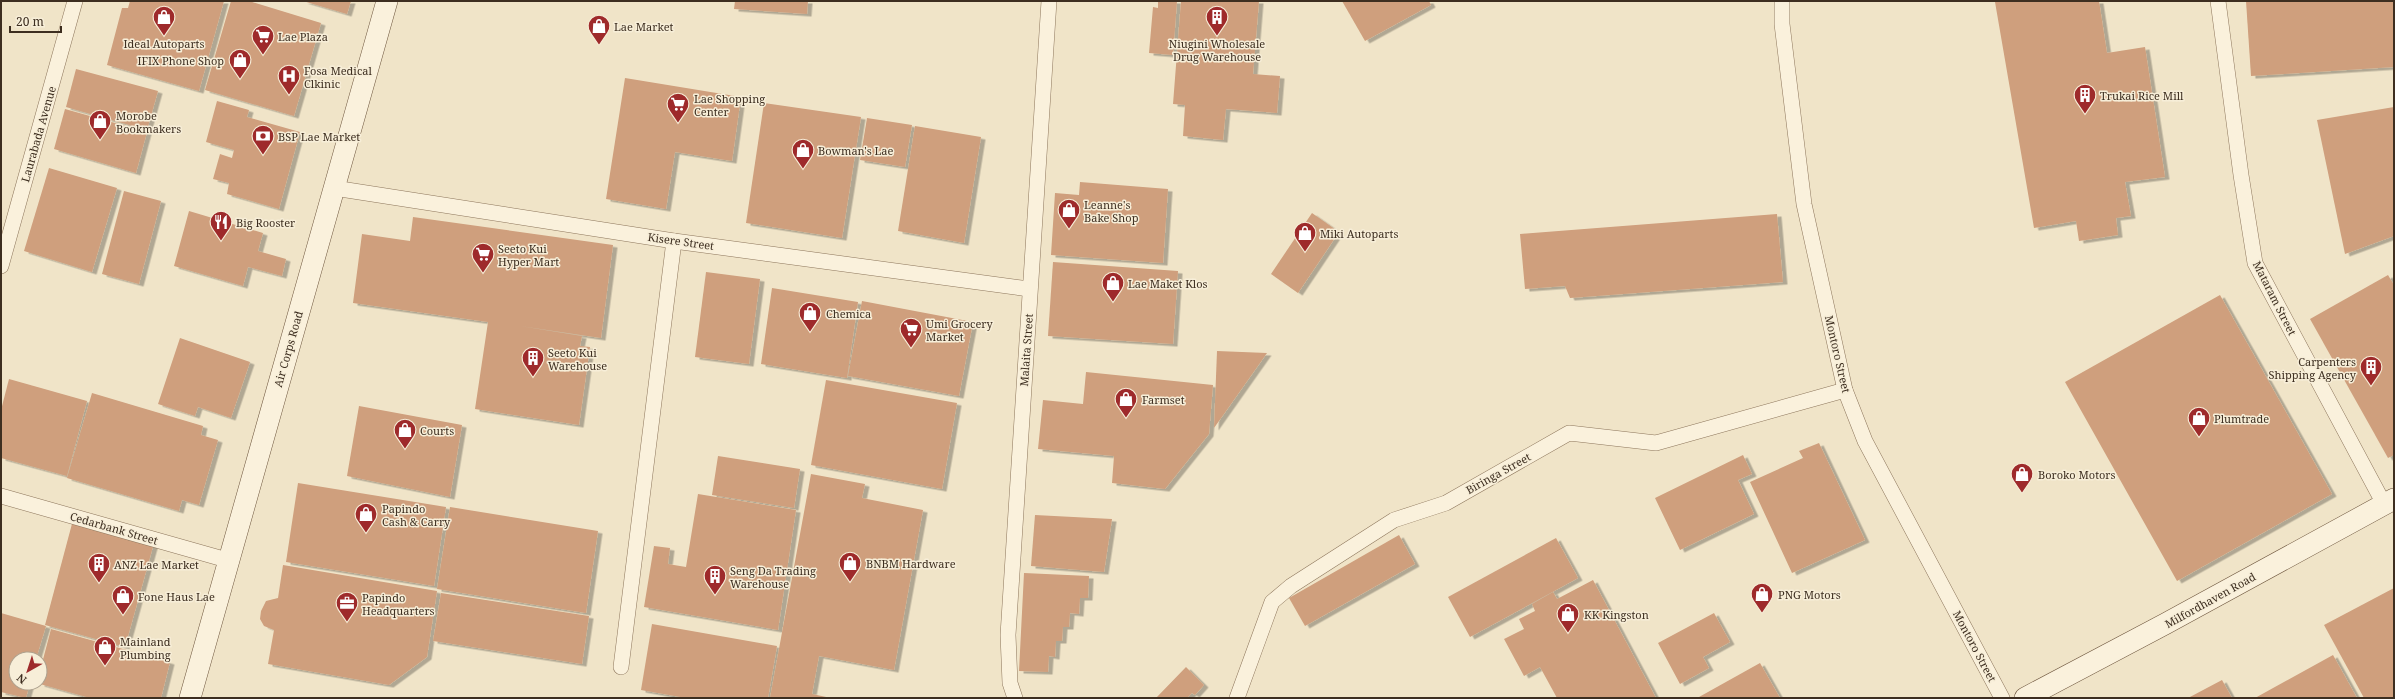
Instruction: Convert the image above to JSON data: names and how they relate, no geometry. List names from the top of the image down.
{
  "streets": {
    "street": [
      "Laurabada Avenue",
      "Kisere Street",
      "Mataram Street",
      "Air Corps Road",
      "Malaita Street",
      "Montoro Street",
      "Biringa Street",
      "Cedarbank Street",
      "Milfordhaven Road"
    ]
  },
  "crossings": [
    ["Kisere Street", "Air Corps Road"],
    ["Kisere Street", "Malaita Street"],
    ["Mataram Street", "Milfordhaven Road"],
    ["Air Corps Road", "Cedarbank Street"],
    ["Montoro Street", "Biringa Street"]
  ],
  "places": {
    "shop": [
      "Ideal Autoparts",
      "Lae Market",
      "IFIX Phone Shop",
      "Morobe Bookmakers",
      "Bowman's Lae",
      "Leanne's Bake Shop",
      "Miki Autoparts",
      "Lae Maket Klos",
      "Chemica",
      "Farmset",
      "Plumtrade",
      "Courts",
      "Boroko Motors",
      "Papindo Cash & Carry",
      "BNBM Hardware",
      "PNG Motors",
      "Fone Haus Lae",
      "KK Kingston",
      "Mainland Plumbing"
    ],
    "building": [
      "Niugini Wholesale Drug Warehouse",
      "Trukai Rice Mill",
      "Seeto Kui Warehouse",
      "Carpenters Shipping Agency",
      "ANZ Lae Market",
      "Seng Da Trading Warehouse"
    ],
    "supermarket": [
      "Lae Plaza",
      "Lae Shopping Center",
      "Seeto Kui Hyper Mart",
      "Umi Grocery Market"
    ],
    "hospital": ["Fosa Medical Clkinic"],
    "bank": ["BSP Lae Market"],
    "restaurant": ["Big Rooster"],
    "office": ["Papindo Headquarters"]
  },
  "scale_bar": "20 m",
  "north": "bottom left"
}
